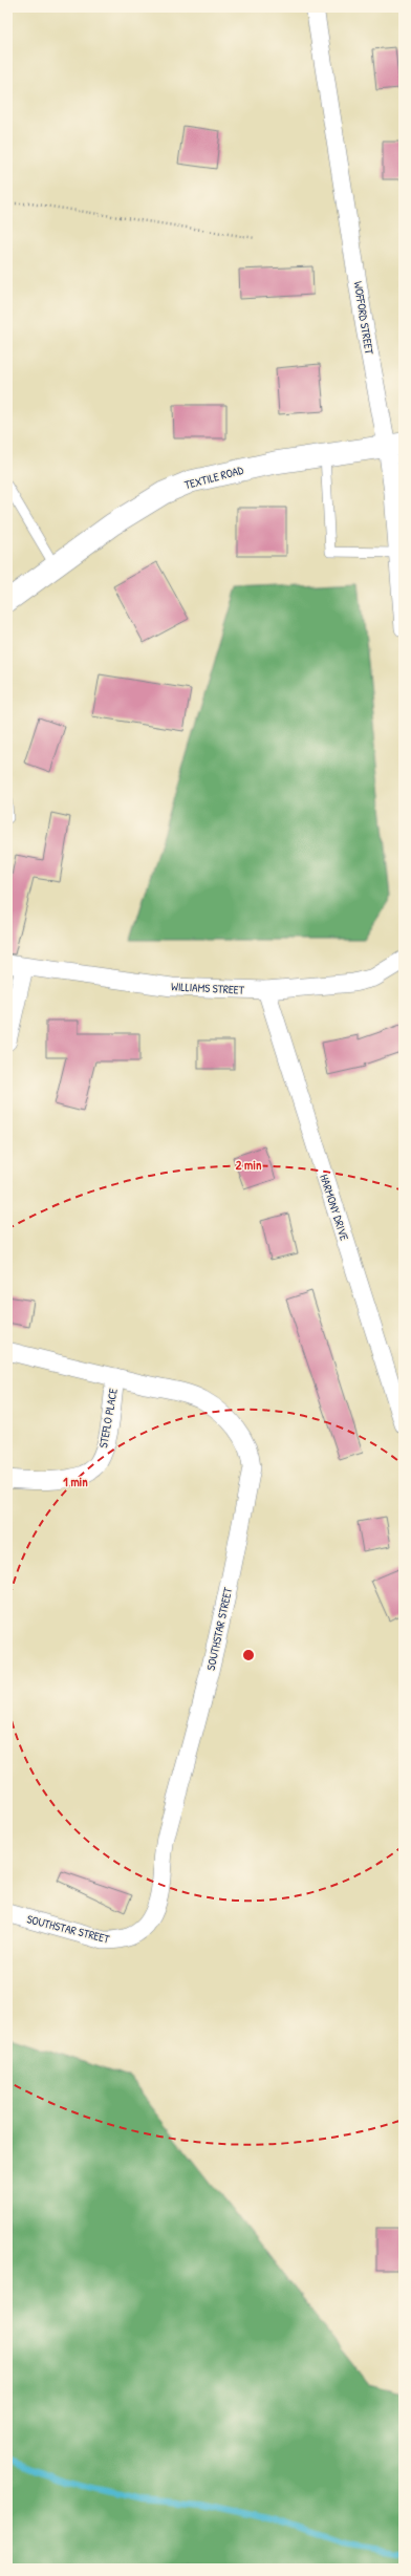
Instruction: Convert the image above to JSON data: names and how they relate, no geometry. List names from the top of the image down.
{
  "streets": {
    "street": [
      "WOFFORD STREET",
      "TEXTILE ROAD",
      "WILLIAMS STREET",
      "HARMONY DRIVE",
      "STEFLO PLACE",
      "SOUTHSTAR STREET"
    ]
  },
  "crossings": [
    ["WOFFORD STREET", "TEXTILE ROAD"],
    ["WILLIAMS STREET", "HARMONY DRIVE"],
    ["STEFLO PLACE", "SOUTHSTAR STREET"]
  ],
  "rings": ["2 min", "1 min"]
}
